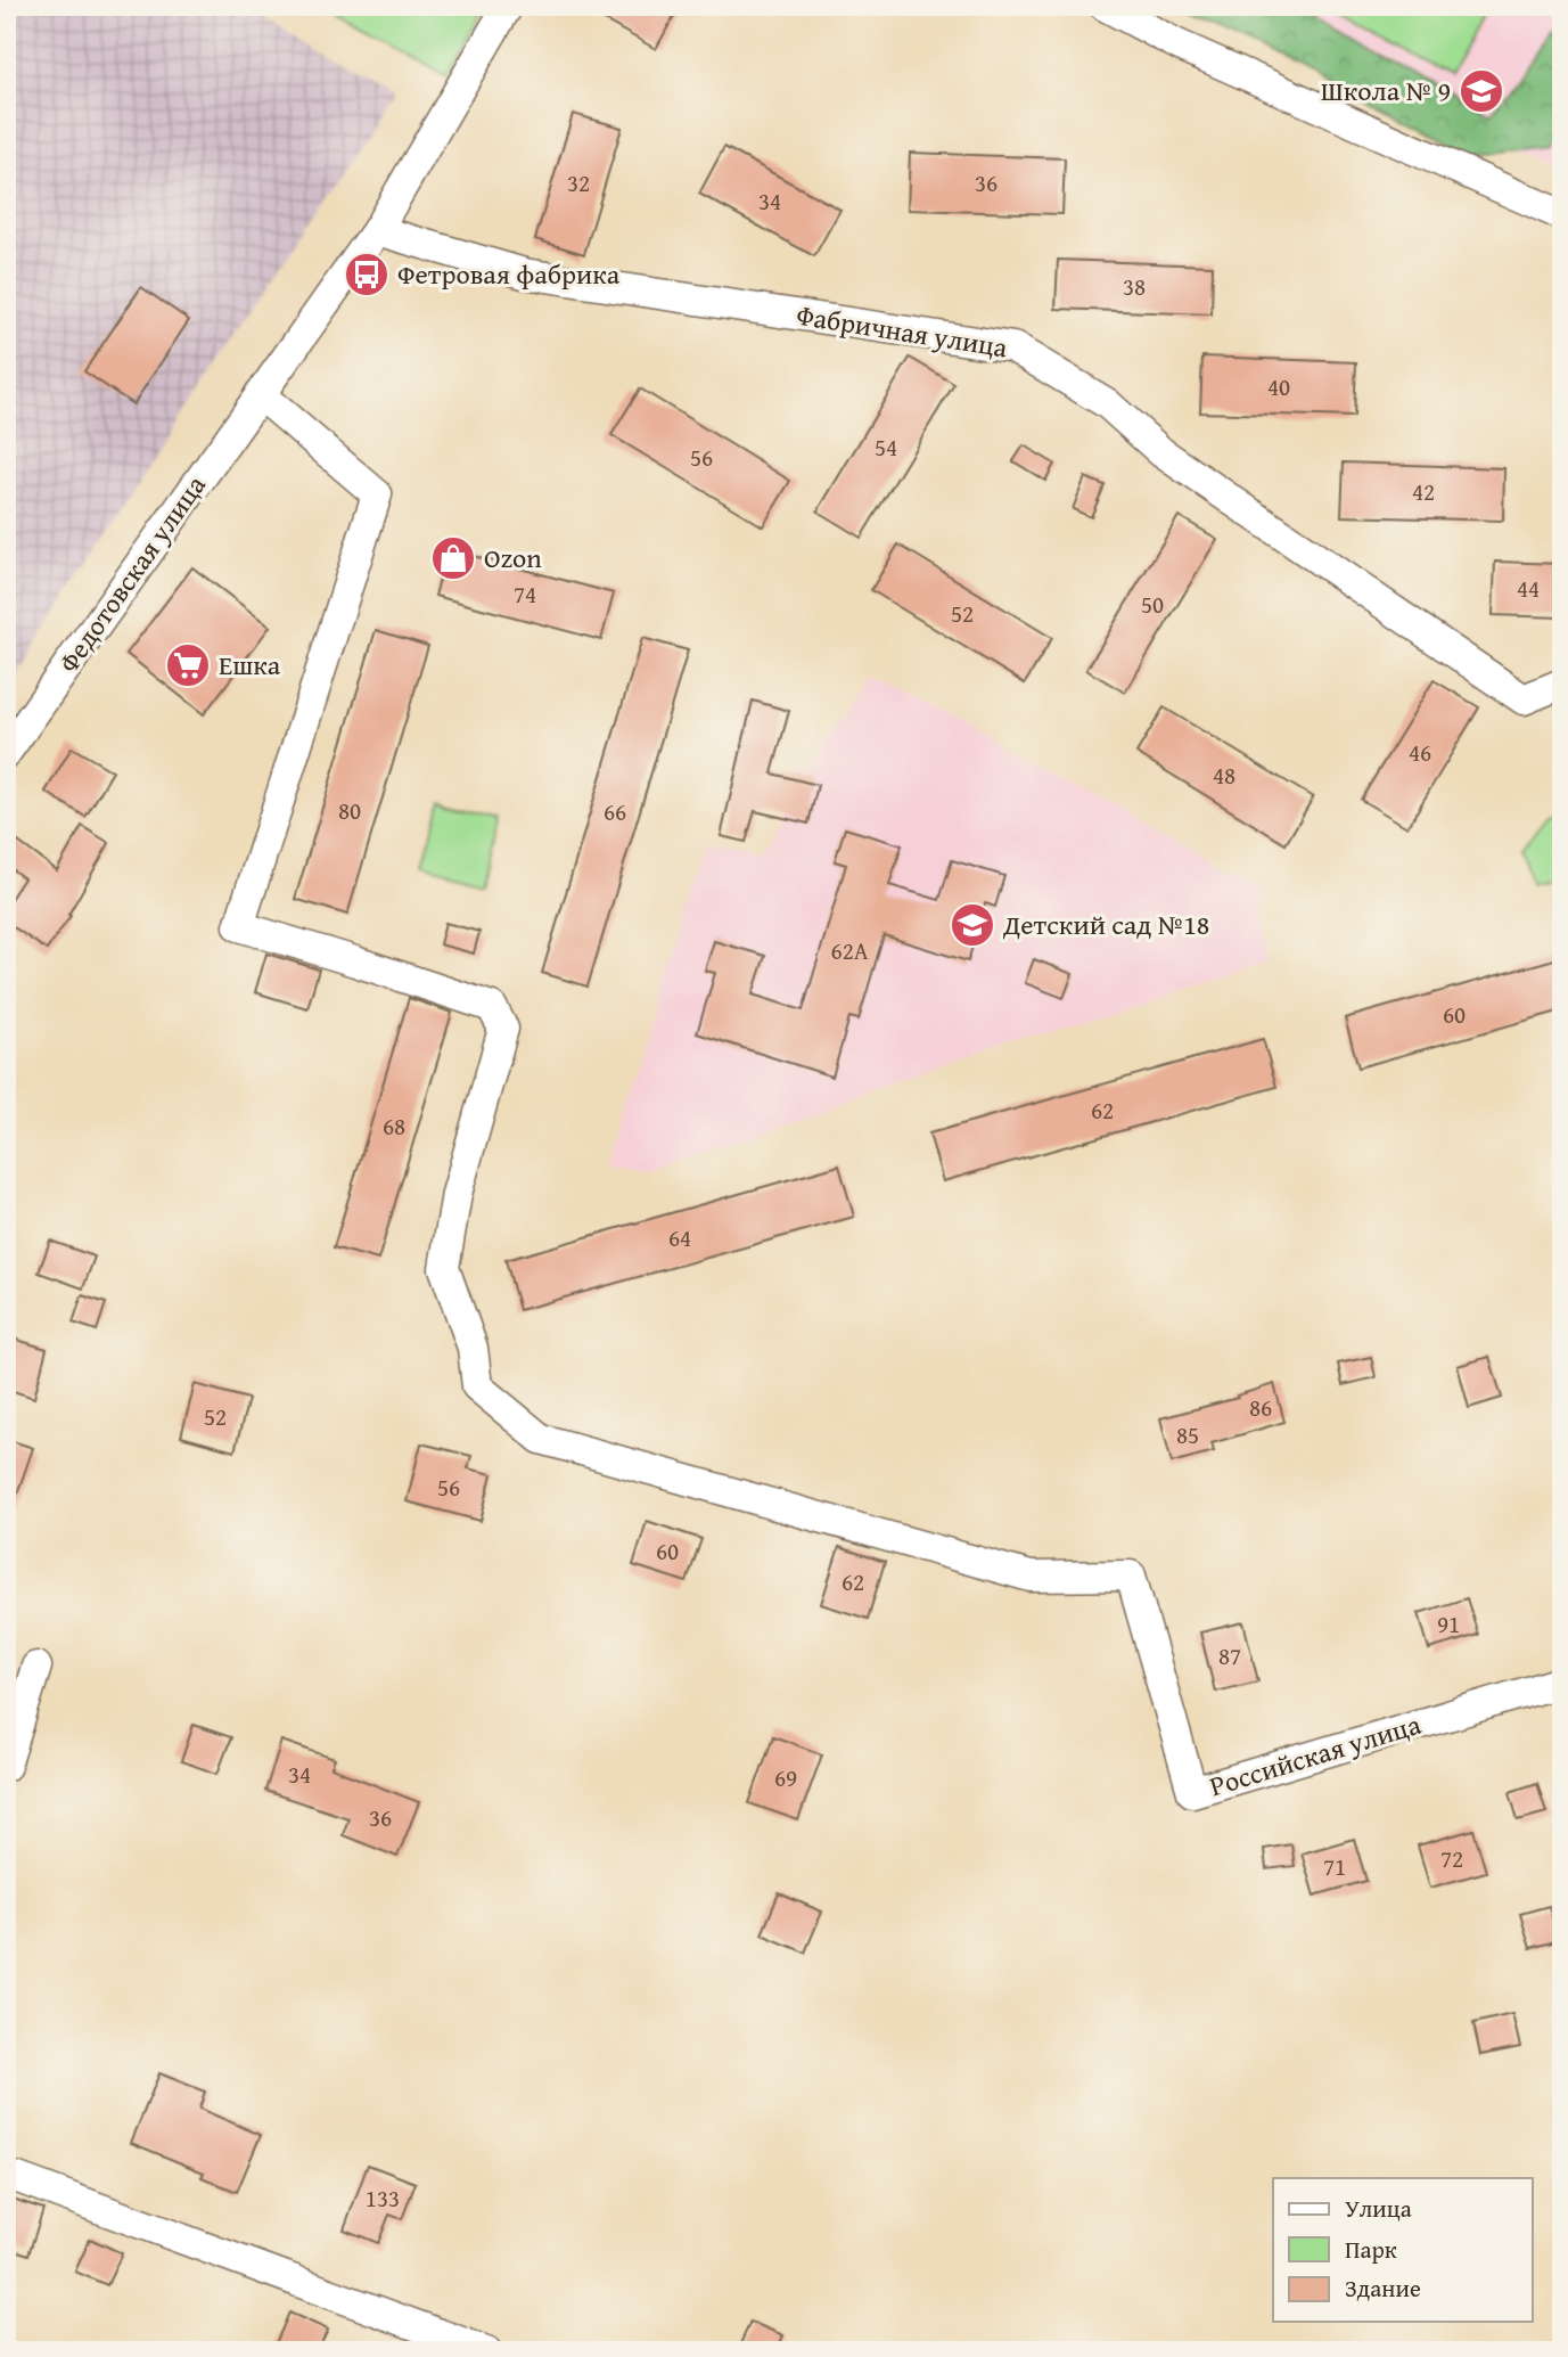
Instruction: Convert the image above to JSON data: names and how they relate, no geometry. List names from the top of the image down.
{
  "streets": {
    "street": ["Фабричная улица", "Федотовская улица", "Российская улица"]
  },
  "crossings": [
    ["Фабричная улица", "Федотовская улица"],
    ["Федотовская улица", "Российская улица"]
  ],
  "places": {
    "school or university": ["Школа № 9", "Детский сад №18"],
    "bus stop": ["Фетровая фабрика"],
    "shop": ["Ozon"],
    "supermarket": ["Ешка"]
  },
  "house_numbers": [
    "32",
    "36",
    "34",
    "38",
    "40",
    "54",
    "56",
    "42",
    "44",
    "74",
    "50",
    "52",
    "46",
    "48",
    "80",
    "66",
    "62А",
    "60",
    "62",
    "68",
    "64",
    "86",
    "52",
    "85",
    "56",
    "60",
    "62",
    "91",
    "87",
    "34",
    "69",
    "36",
    "72",
    "71",
    "133"
  ],
  "legend": ["Улица", "Парк", "Здание"]
}
